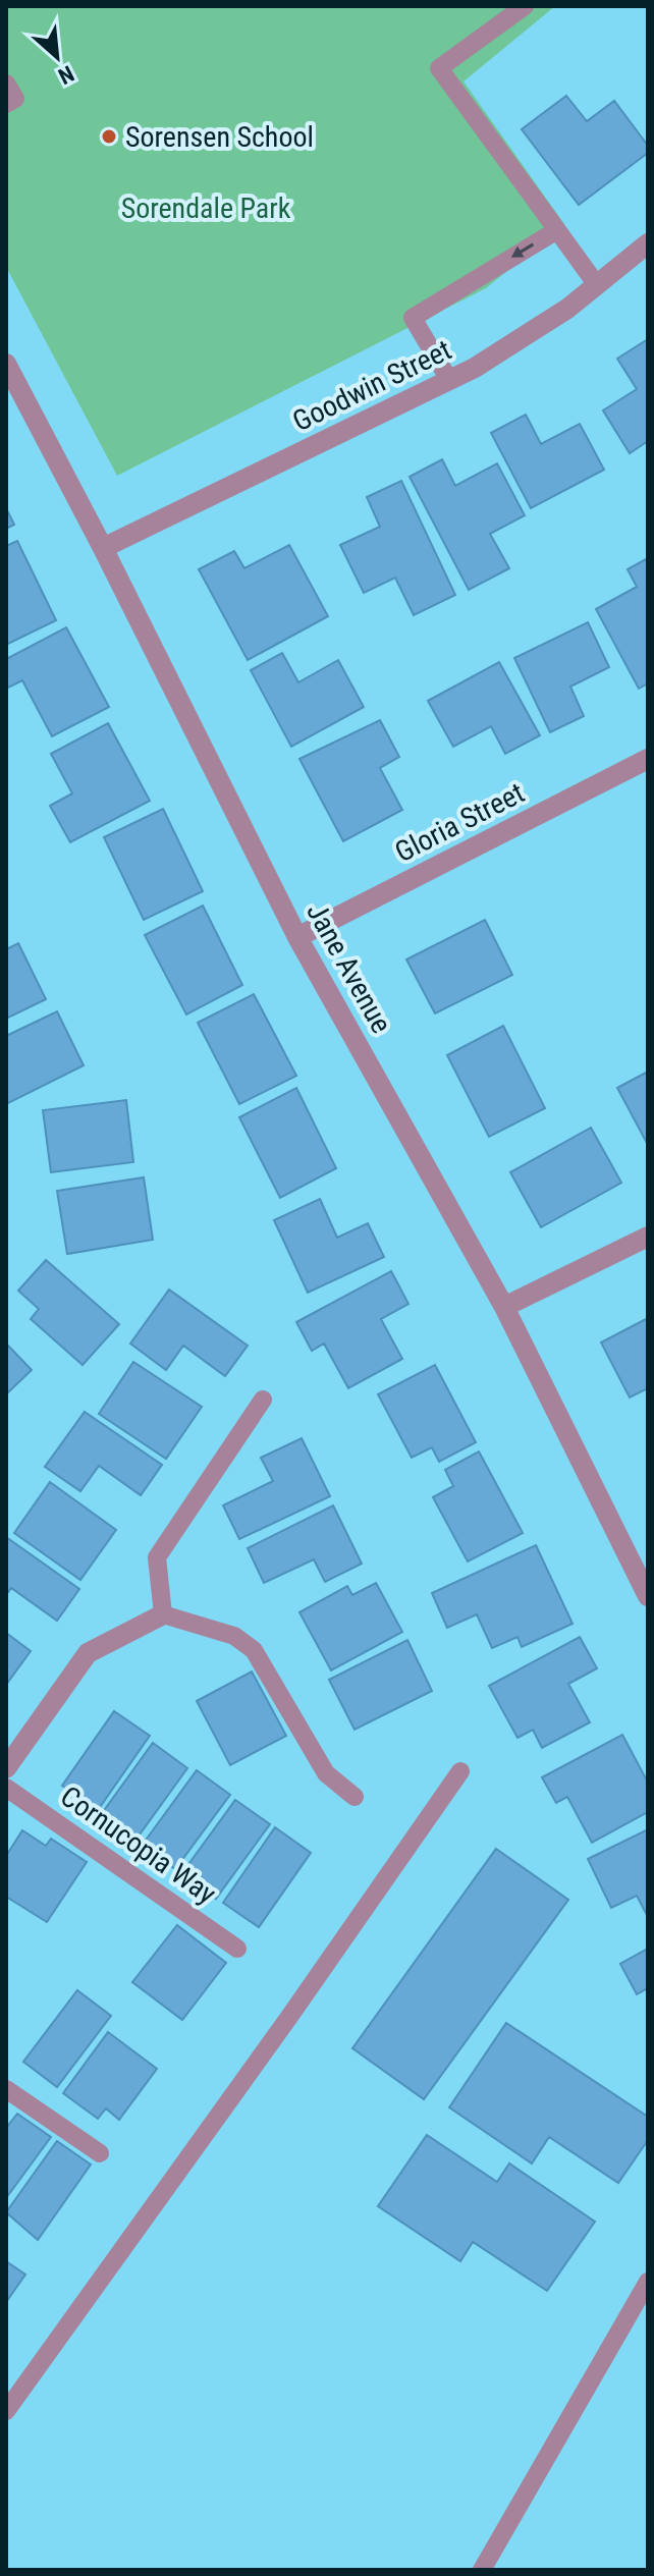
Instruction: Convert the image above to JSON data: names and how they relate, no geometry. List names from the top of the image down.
{
  "streets": {
    "street": ["Goodwin Street", "Gloria Street", "Jane Avenue"],
    "lane": ["Cornucopia Way"]
  },
  "crossings": [
    ["Goodwin Street", "Jane Avenue"],
    ["Gloria Street", "Jane Avenue"]
  ],
  "parks": ["Sorendale Park"],
  "places": ["Sorensen School"],
  "north": "bottom right"
}
